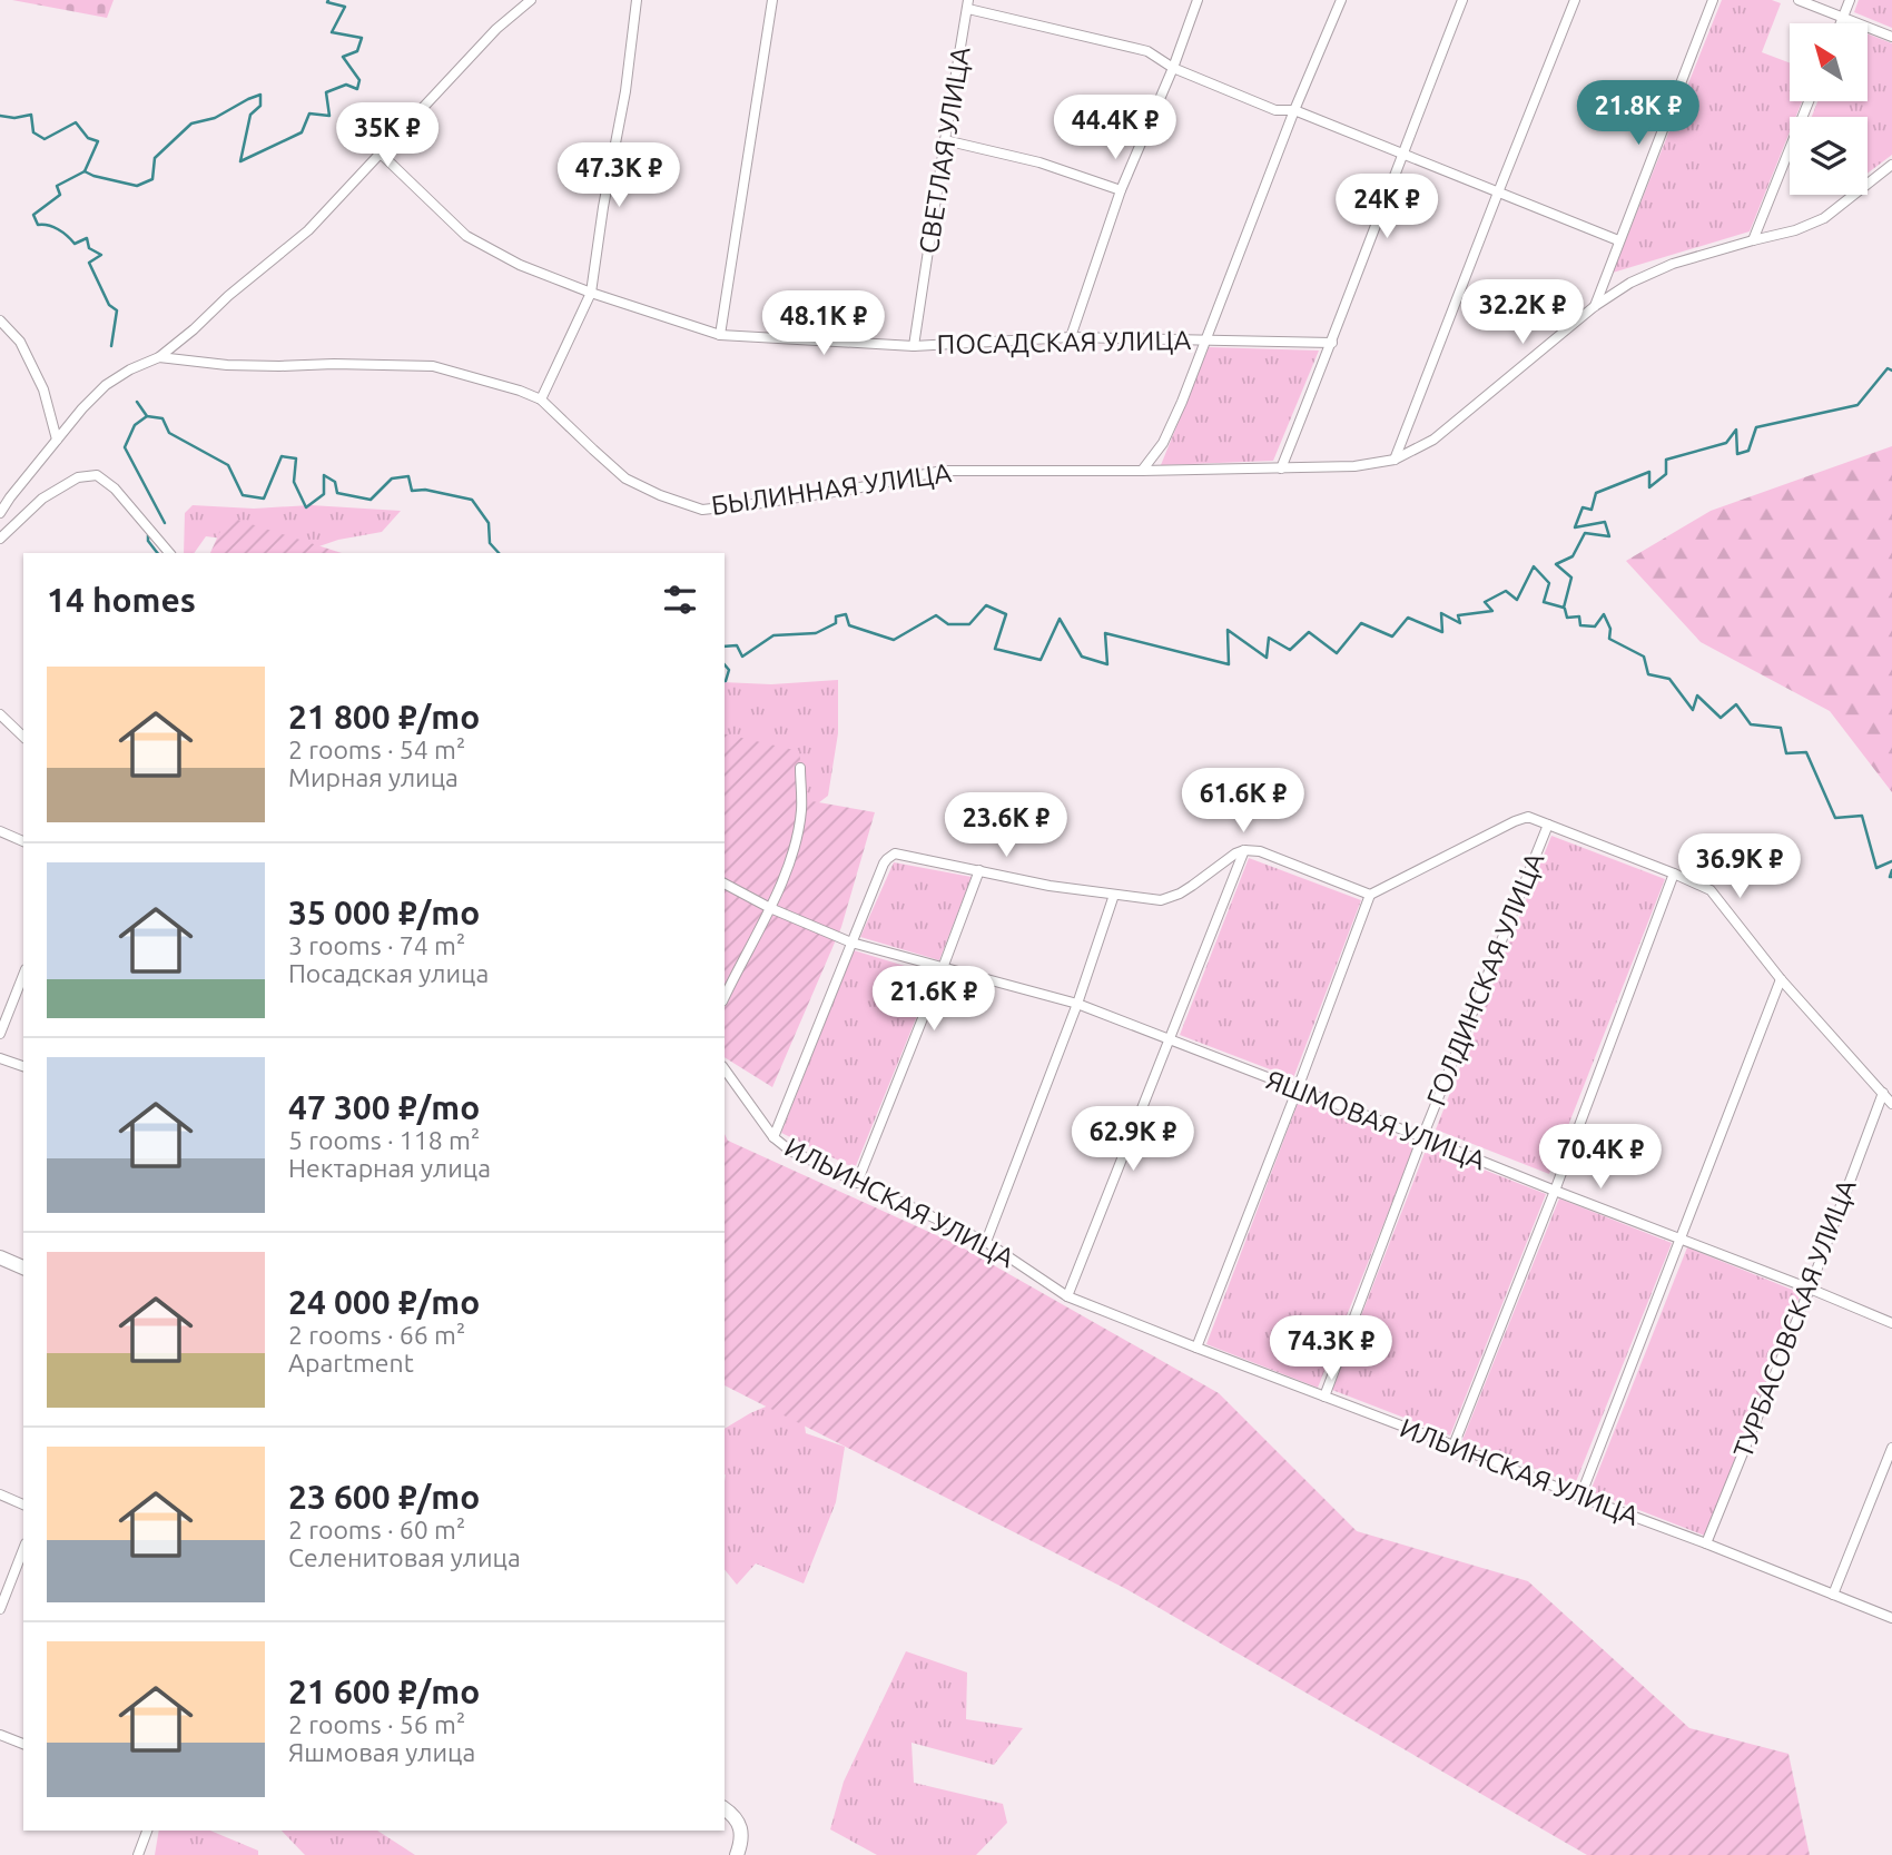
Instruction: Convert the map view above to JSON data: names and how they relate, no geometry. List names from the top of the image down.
{
  "streets": {
    "street": [
      "СВЕТЛАЯ УЛИЦА",
      "ПОСАДСКАЯ УЛИЦА",
      "БЫЛИННАЯ УЛИЦА",
      "ГОЛДИНСКАЯ УЛИЦА",
      "ЯШМОВАЯ УЛИЦА",
      "ИЛЬИНСКАЯ УЛИЦА",
      "ТУРБАСОВСКАЯ УЛИЦА"
    ]
  },
  "crossings": [
    ["СВЕТЛАЯ УЛИЦА", "ПОСАДСКАЯ УЛИЦА"],
    ["ГОЛДИНСКАЯ УЛИЦА", "ЯШМОВАЯ УЛИЦА"],
    ["ГОЛДИНСКАЯ УЛИЦА", "ИЛЬИНСКАЯ УЛИЦА"],
    ["ЯШМОВАЯ УЛИЦА", "ТУРБАСОВСКАЯ УЛИЦА"],
    ["ИЛЬИНСКАЯ УЛИЦА", "ТУРБАСОВСКАЯ УЛИЦА"]
  ],
  "north": "top left",
  "page": {
    "price": [
      "21.8K ₽",
      "44.4K ₽",
      "35K ₽",
      "47.3K ₽",
      "24K ₽",
      "32.2K ₽",
      "48.1K ₽",
      "61.6K ₽",
      "23.6K ₽",
      "36.9K ₽",
      "21.6K ₽",
      "62.9K ₽",
      "70.4K ₽",
      "74.3K ₽"
    ],
    "heading": "14 homes",
    "list": [
      {
        "name": "21 800 ₽/mo",
        "note": "2 rooms · 54 m² · Мирная улица"
      },
      {
        "name": "35 000 ₽/mo",
        "note": "3 rooms · 74 m² · Посадская улица"
      },
      {
        "name": "47 300 ₽/mo",
        "note": "5 rooms · 118 m² · Нектарная улица"
      },
      {
        "name": "24 000 ₽/mo",
        "note": "2 rooms · 66 m² · Apartment"
      },
      {
        "name": "23 600 ₽/mo",
        "note": "2 rooms · 60 m² · Селенитовая улица"
      },
      {
        "name": "21 600 ₽/mo",
        "note": "2 rooms · 56 m² · Яшмовая улица"
      }
    ]
  }
}
